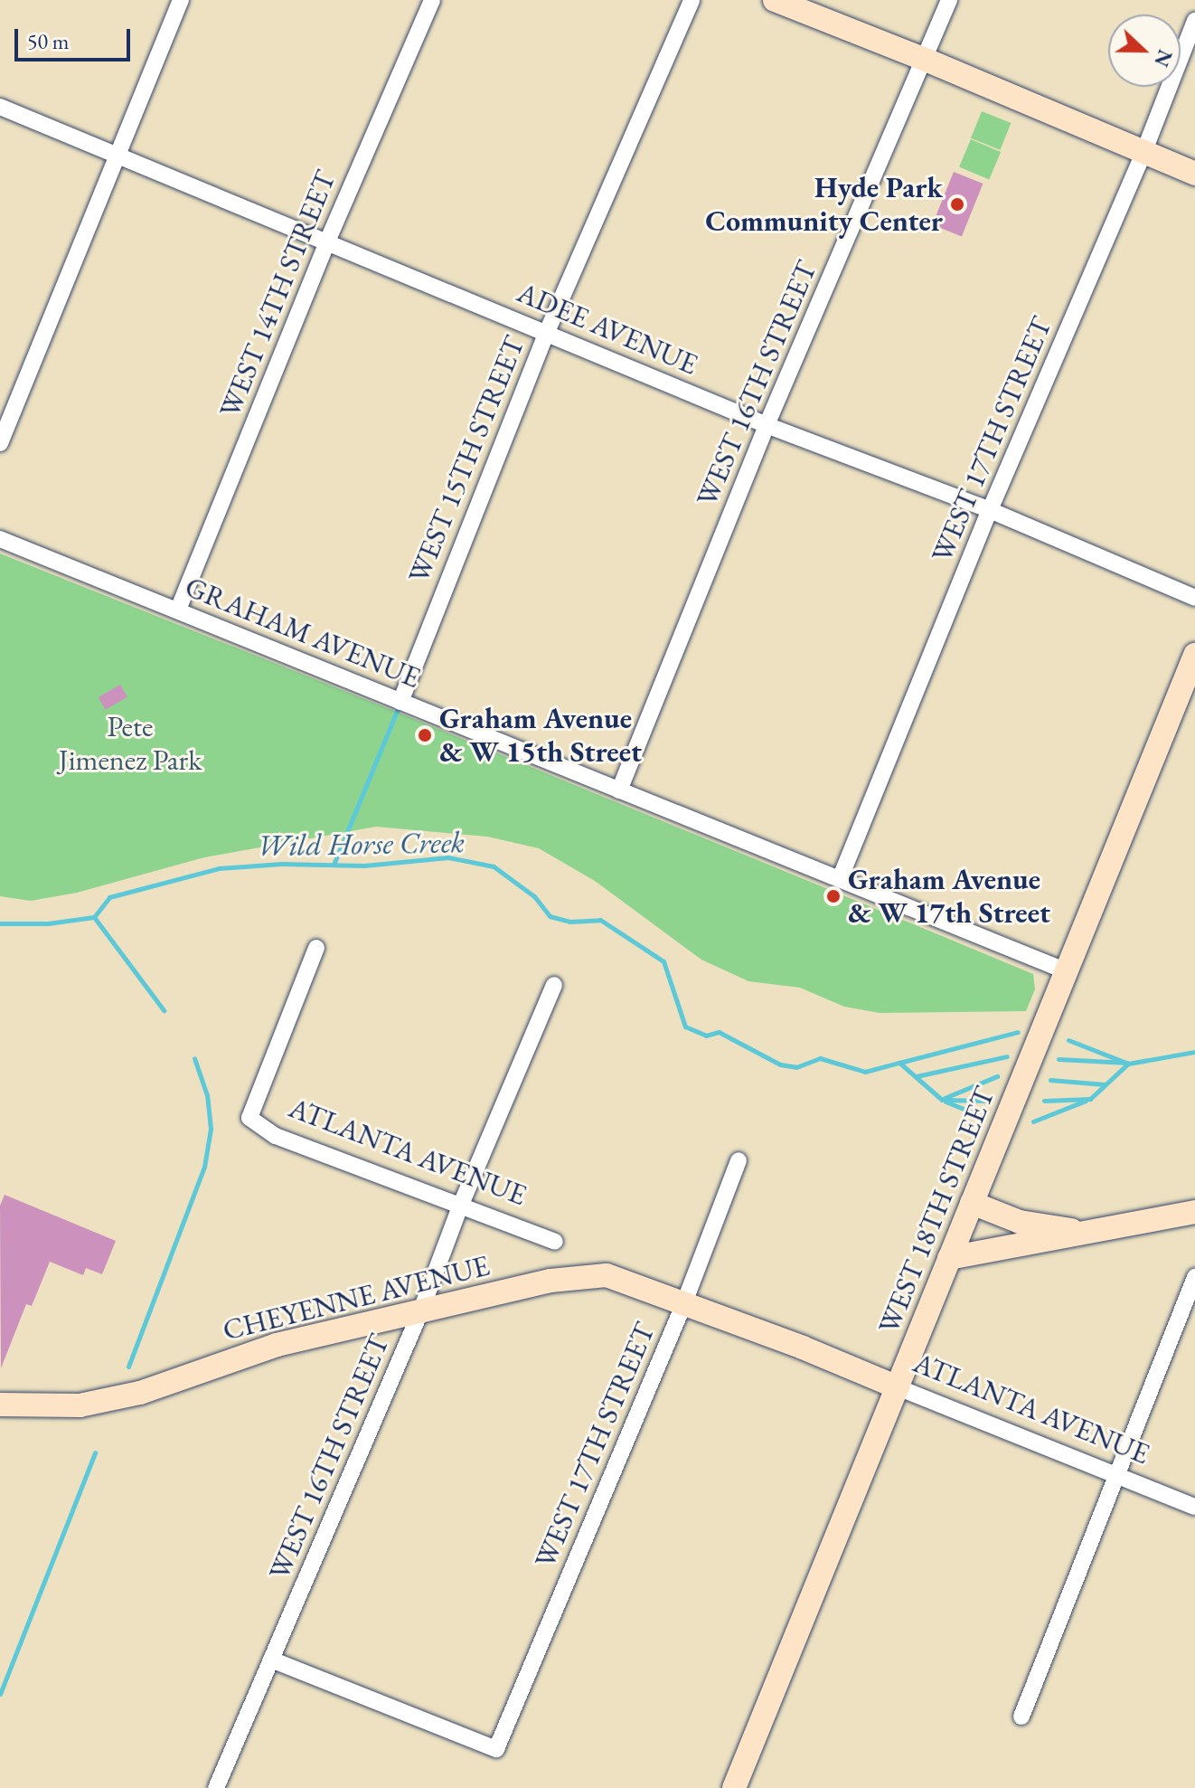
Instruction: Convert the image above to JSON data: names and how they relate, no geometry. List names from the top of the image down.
{
  "streets": {
    "street": [
      "WEST 14TH STREET",
      "ADEE AVENUE",
      "WEST 16TH STREET",
      "WEST 17TH STREET",
      "WEST 15TH STREET",
      "GRAHAM AVENUE",
      "ATLANTA AVENUE",
      "WEST 18TH STREET",
      "CHEYENNE AVENUE"
    ]
  },
  "crossings": [
    ["WEST 14TH STREET", "ADEE AVENUE"],
    ["WEST 14TH STREET", "GRAHAM AVENUE"],
    ["ADEE AVENUE", "WEST 16TH STREET"],
    ["ADEE AVENUE", "WEST 17TH STREET"],
    ["ADEE AVENUE", "WEST 15TH STREET"],
    ["WEST 16TH STREET", "WEST 17TH STREET"],
    ["WEST 16TH STREET", "GRAHAM AVENUE"],
    ["WEST 16TH STREET", "ATLANTA AVENUE"],
    ["WEST 16TH STREET", "CHEYENNE AVENUE"],
    ["WEST 17TH STREET", "GRAHAM AVENUE"],
    ["WEST 17TH STREET", "ATLANTA AVENUE"],
    ["WEST 17TH STREET", "CHEYENNE AVENUE"],
    ["WEST 15TH STREET", "GRAHAM AVENUE"],
    ["GRAHAM AVENUE", "WEST 18TH STREET"],
    ["ATLANTA AVENUE", "WEST 18TH STREET"],
    ["ATLANTA AVENUE", "CHEYENNE AVENUE"]
  ],
  "water": ["Wild Horse Creek"],
  "parks": ["Pete Jimenez Park"],
  "places": ["Hyde Park Community Center", "Graham Avenue & W 15th Street", "Graham Avenue & W 17th Street"],
  "scale_bar": "50 m",
  "north": "right"
}
